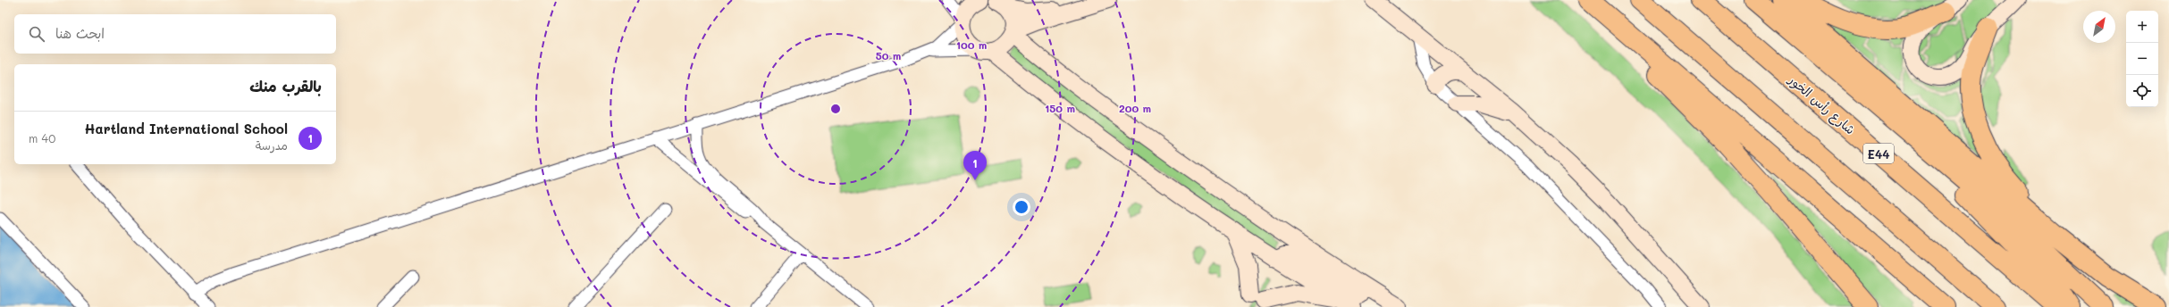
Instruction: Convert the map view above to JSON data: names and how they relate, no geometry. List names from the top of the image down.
{
  "streets": {
    "highway": ["شارع رأس الخور", "E44"]
  },
  "north": "top right",
  "page": {
    "map_buttons": ["+", "−"],
    "search": "ابحث هنا",
    "heading": "بالقرب منك",
    "list": [
      {
        "mark": "1",
        "name": "Hartland International School",
        "note": "مدرسة",
        "value": "40 m"
      }
    ],
    "pins": "1"
  },
  "rings": [
    "100 m",
    "50 m",
    "150 m",
    "200 m"
  ]
}
